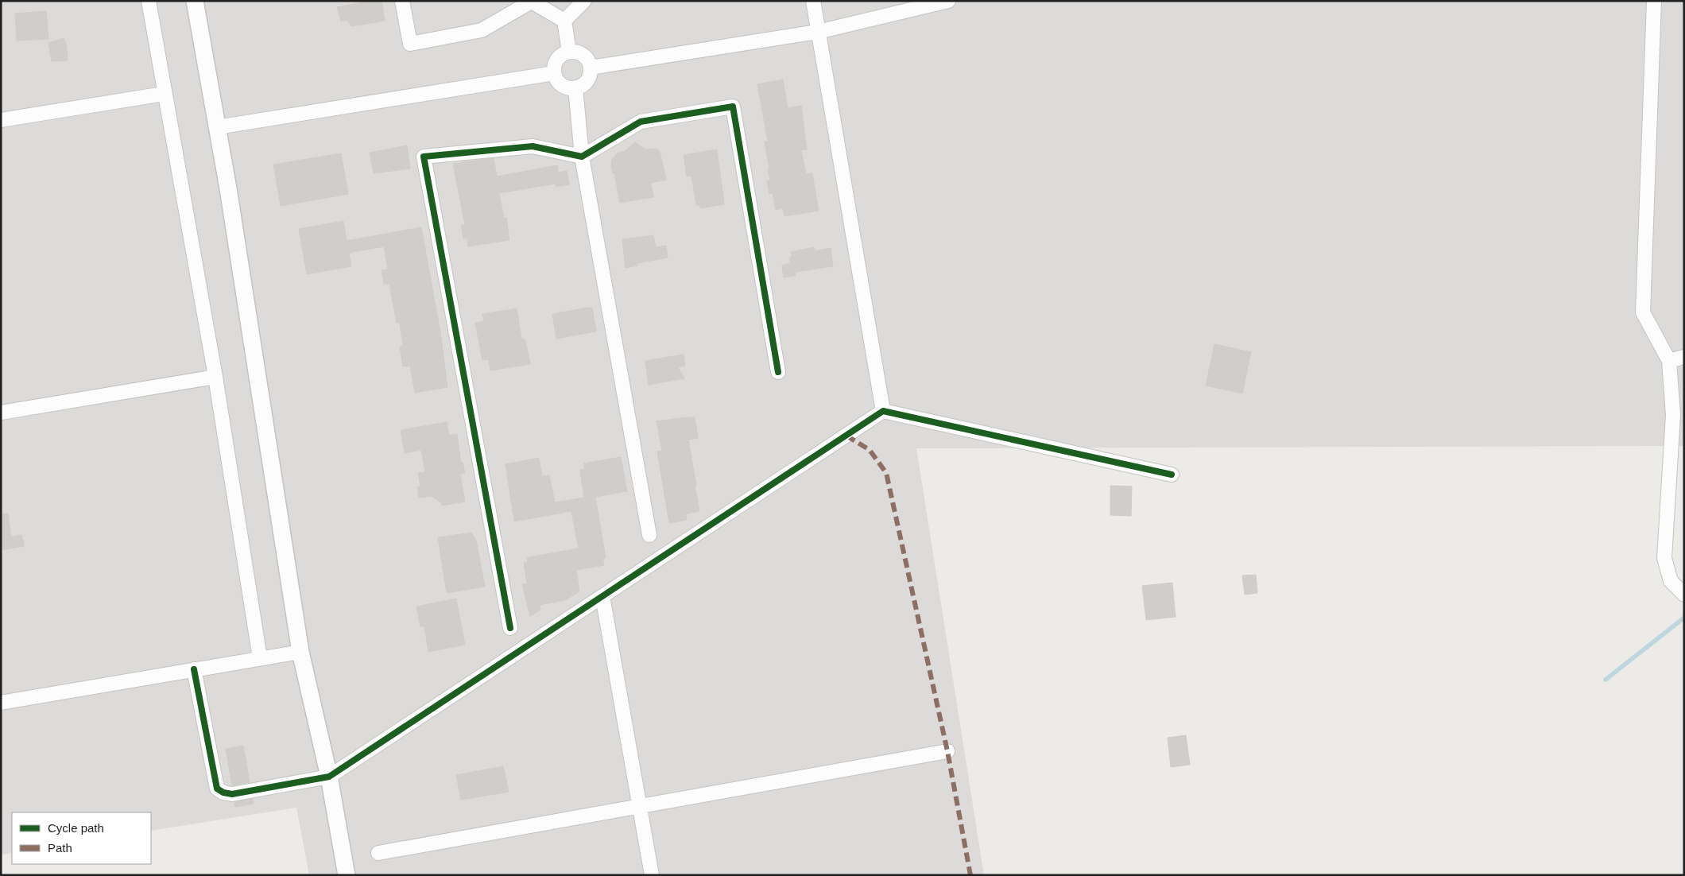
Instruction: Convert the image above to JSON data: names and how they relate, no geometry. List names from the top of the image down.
{
  "legend": ["Cycle path", "Path"]
}
